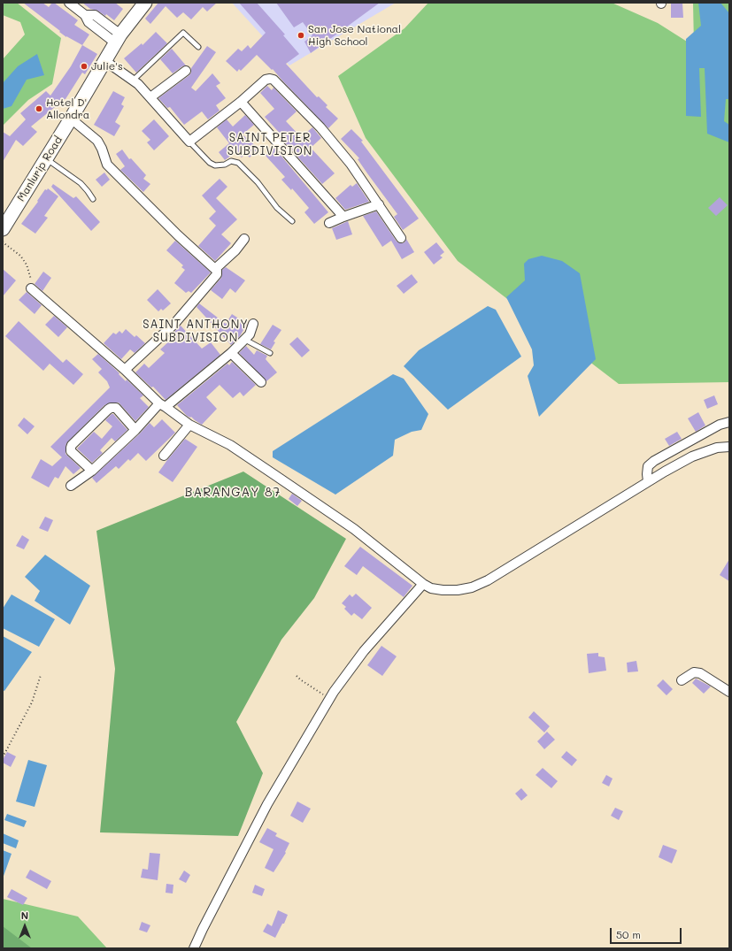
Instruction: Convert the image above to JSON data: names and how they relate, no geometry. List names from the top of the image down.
{
  "streets": {
    "main road": ["Manlurip Road"]
  },
  "districts": ["SAINT PETER SUBDIVISION", "SAINT ANTHONY SUBDIVISION", "BARANGAY 87"],
  "places": ["San Jose National High School", "Julie's", "Hotel D' Allondra"],
  "scale_bar": "50 m",
  "north": "top"
}
